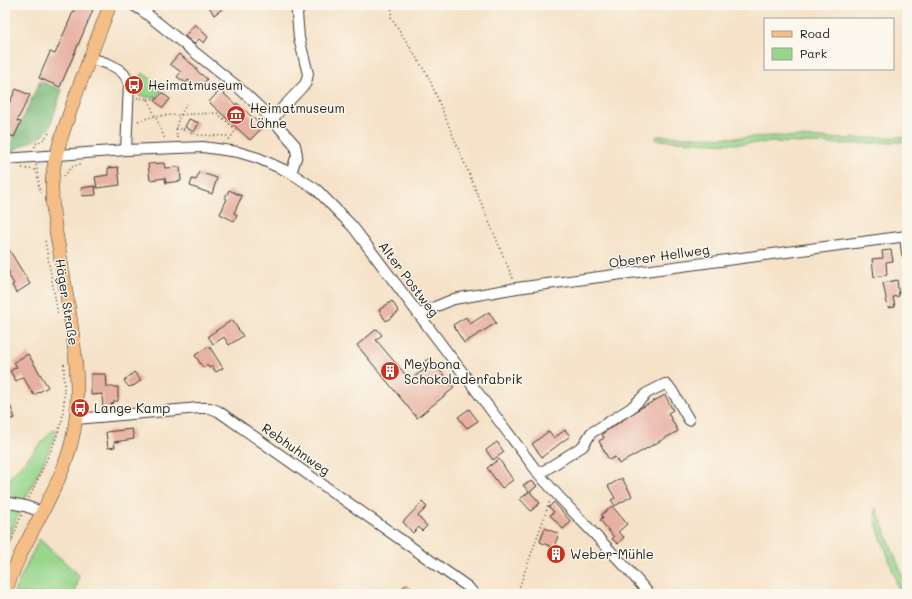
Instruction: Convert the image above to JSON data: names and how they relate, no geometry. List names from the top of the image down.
{
  "streets": {
    "main road": ["Häger Straße"],
    "street": ["Oberer Hellweg", "Alter Postweg", "Rebhuhnweg"]
  },
  "crossings": [
    ["Oberer Hellweg", "Alter Postweg"],
    ["Alter Postweg", "Häger Straße"],
    ["Häger Straße", "Rebhuhnweg"]
  ],
  "places": {
    "bus stop": ["Heimatmuseum", "Lange Kamp"],
    "museum": ["Heimatmuseum Löhne"],
    "building": ["Meybona Schokoladenfabrik", "Weber-Mühle"]
  },
  "legend": ["Road", "Park"]
}
